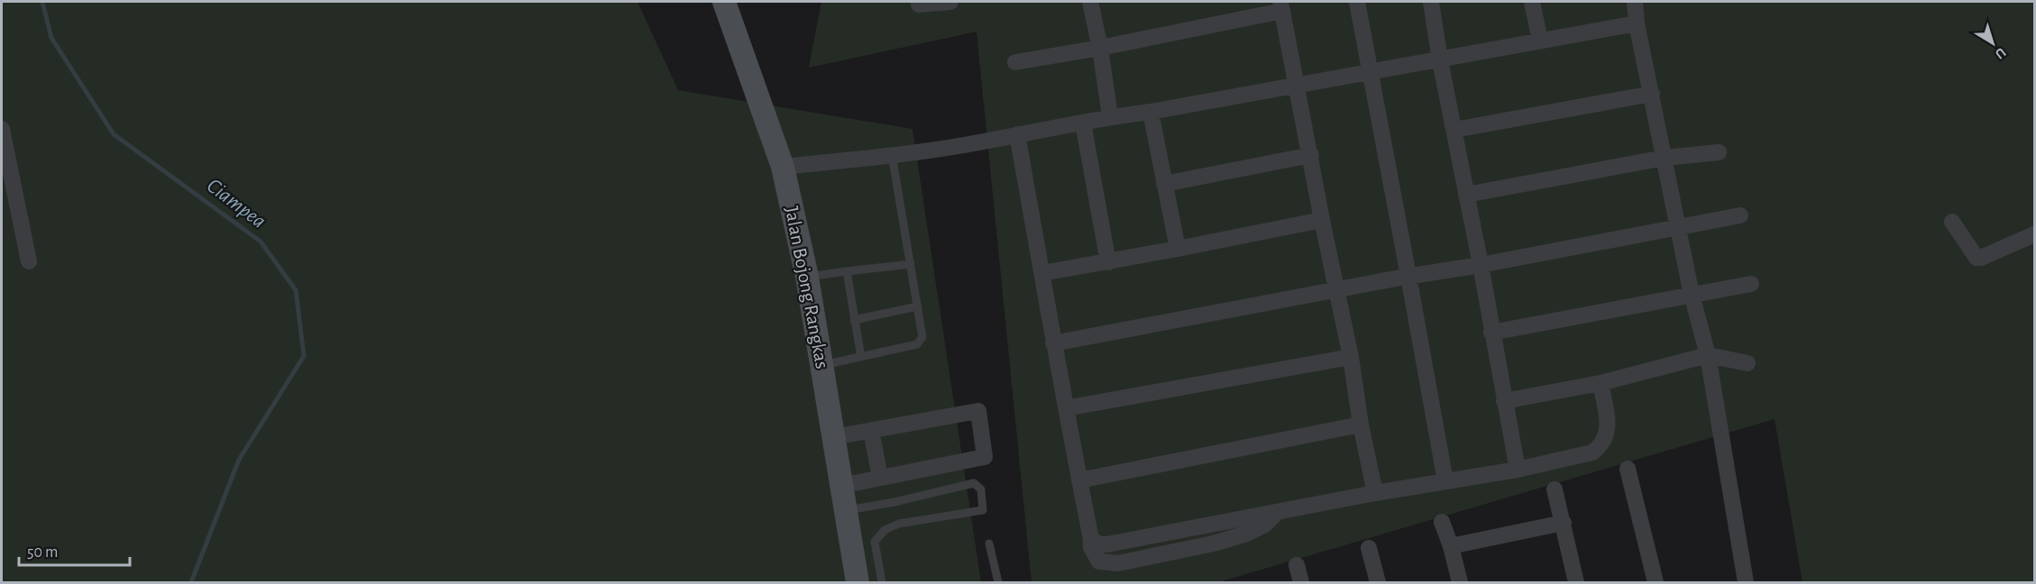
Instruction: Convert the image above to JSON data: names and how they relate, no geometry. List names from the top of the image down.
{
  "streets": {
    "main road": ["Jalan Bojong Rangkas"]
  },
  "water": ["Ciampea"],
  "scale_bar": "50 m",
  "north": "bottom right"
}
